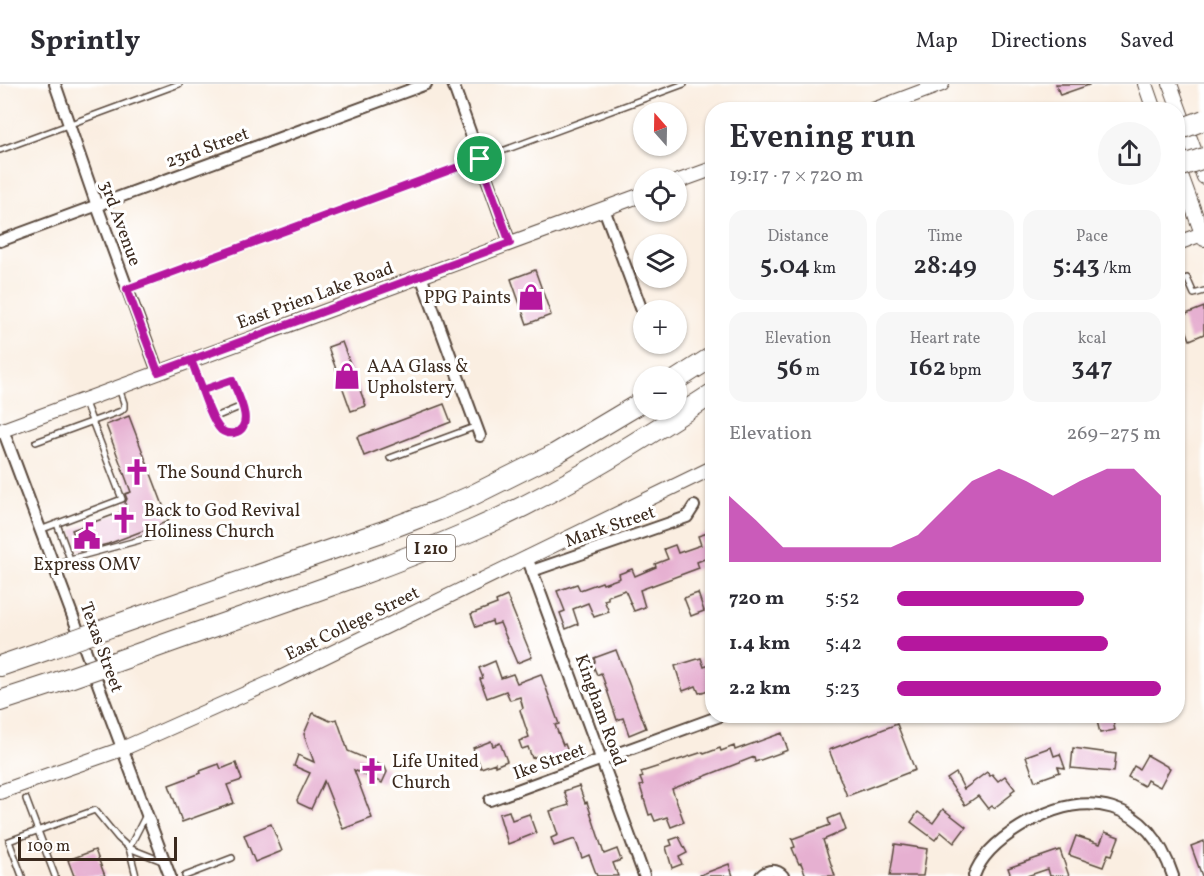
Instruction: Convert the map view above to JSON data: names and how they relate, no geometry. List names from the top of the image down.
{
  "streets": {
    "highway": ["I 210"],
    "street": [
      "23rd Street",
      "3rd Avenue",
      "East Prien Lake Road",
      "Mark Street",
      "East College Street",
      "Texas Street",
      "Kingham Road",
      "Ike Street"
    ]
  },
  "crossings": [
    ["23rd Street", "3rd Avenue"],
    ["3rd Avenue", "East Prien Lake Road"],
    ["East Prien Lake Road", "Texas Street"],
    ["Mark Street", "Kingham Road"],
    ["East College Street", "Texas Street"],
    ["East College Street", "Kingham Road"],
    ["Kingham Road", "Ike Street"]
  ],
  "places": {
    "shop": ["PPG Paints", "AAA Glass & Upholstery"],
    "church": ["The Sound Church", "Back to God Revival Holiness Church", "Life United Church"],
    "public building": ["Express OMV"]
  },
  "scale_bar": "100 m",
  "north": "top",
  "page": {
    "header": "Sprintly",
    "nav": ["Map", "Directions", "Saved"],
    "map_buttons": ["+", "−"],
    "heading": ["Evening run", "19:17 · 7 × 720 m"],
    "stats": [
      ["Distance", "5.04 km"],
      ["Time", "28:49"],
      ["Pace", "5:43 /km"],
      ["Elevation", "56 m"],
      ["Heart rate", "162 bpm"],
      ["kcal", "347"]
    ],
    "chart": ["Elevation", "269–275 m"],
    "list": [
      {
        "name": "720 m",
        "note": "5:52"
      },
      {
        "name": "1.4 km",
        "note": "5:42"
      },
      {
        "name": "2.2 km",
        "note": "5:23"
      }
    ],
    "scale": "100 m"
  }
}
